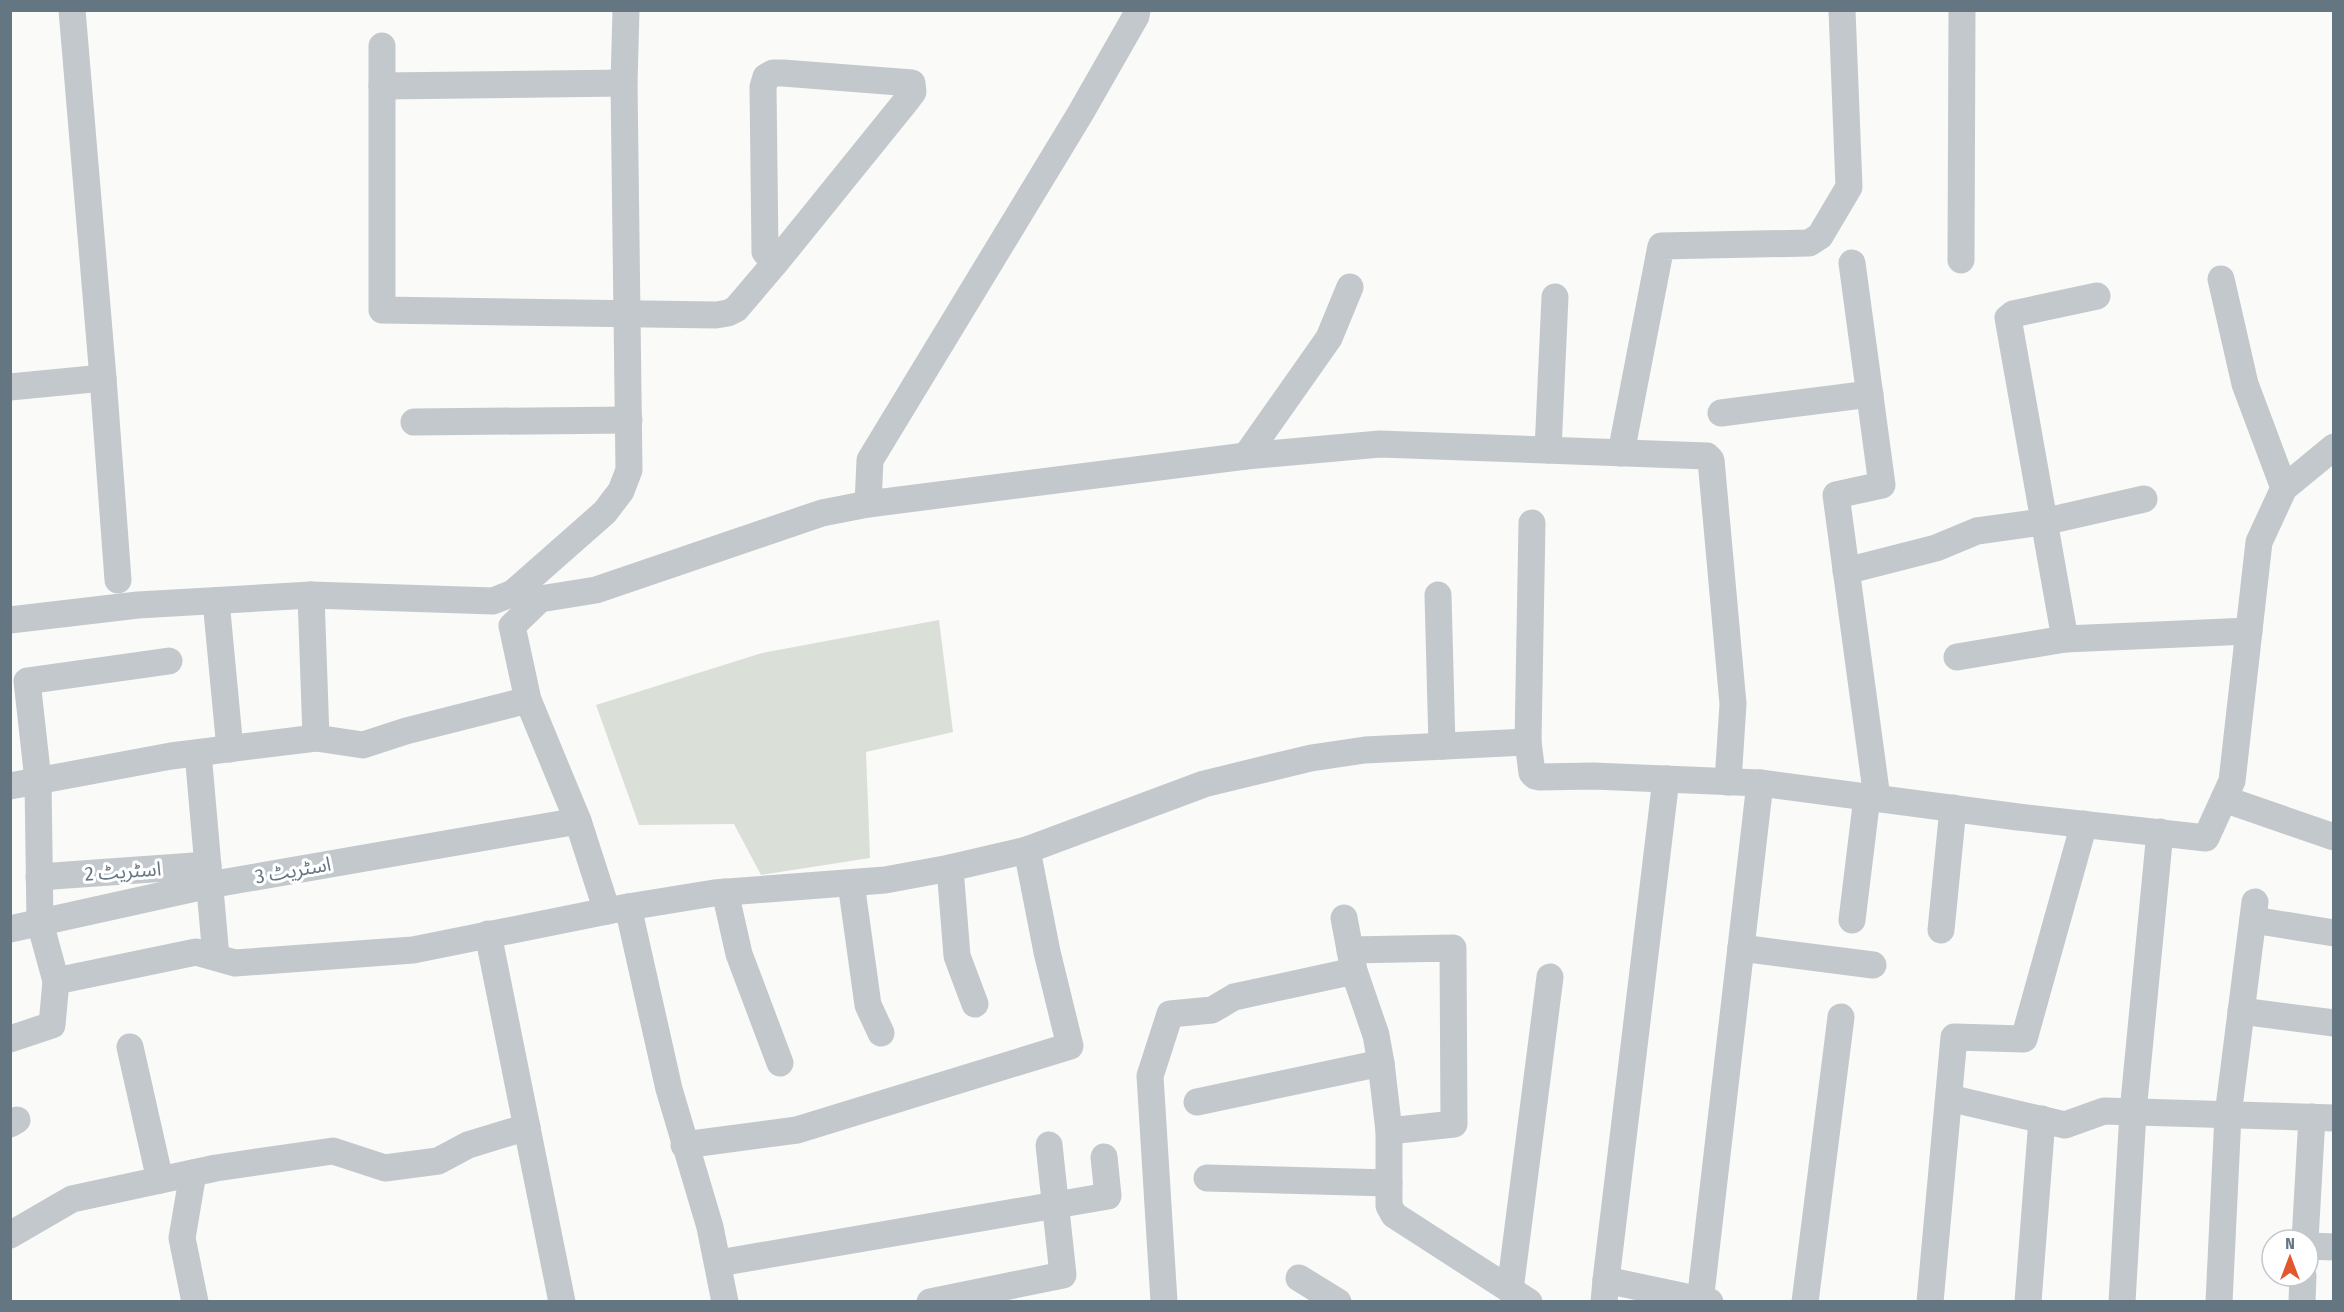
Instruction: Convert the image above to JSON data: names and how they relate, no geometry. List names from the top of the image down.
{
  "streets": {
    "street": ["اسٹریٹ 3", "اسٹریٹ 2"]
  },
  "crossings": [
    ["اسٹریٹ 3", "اسٹریٹ 2"]
  ],
  "north": "top"
}
